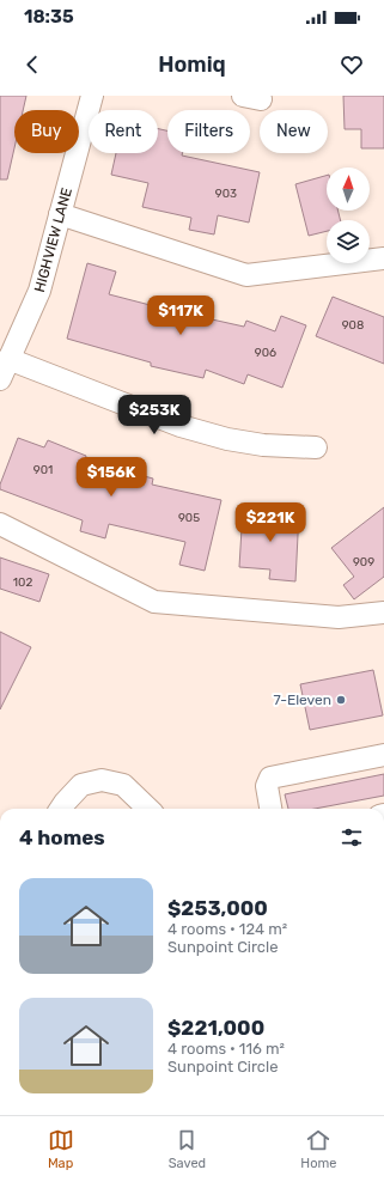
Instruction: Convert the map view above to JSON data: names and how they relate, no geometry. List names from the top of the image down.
{
  "streets": {
    "street": ["HIGHVIEW LANE"]
  },
  "places": ["7-Eleven"],
  "house_numbers": [
    "903",
    "908",
    "906",
    "901",
    "905",
    "909",
    "102"
  ],
  "north": "top",
  "page": {
    "status": "18:35",
    "header": "Homiq",
    "chip": [
      "Buy",
      "Rent",
      "Filters",
      "New"
    ],
    "price": [
      "$117K",
      "$253K",
      "$156K",
      "$221K"
    ],
    "heading": "4 homes",
    "list": [
      {
        "name": "$253,000",
        "note": "4 rooms · 124 m² · Sunpoint Circle"
      },
      {
        "name": "$221,000",
        "note": "4 rooms · 116 m² · Sunpoint Circle"
      }
    ],
    "tabs": ["Map", "Saved", "Home"]
  }
}
